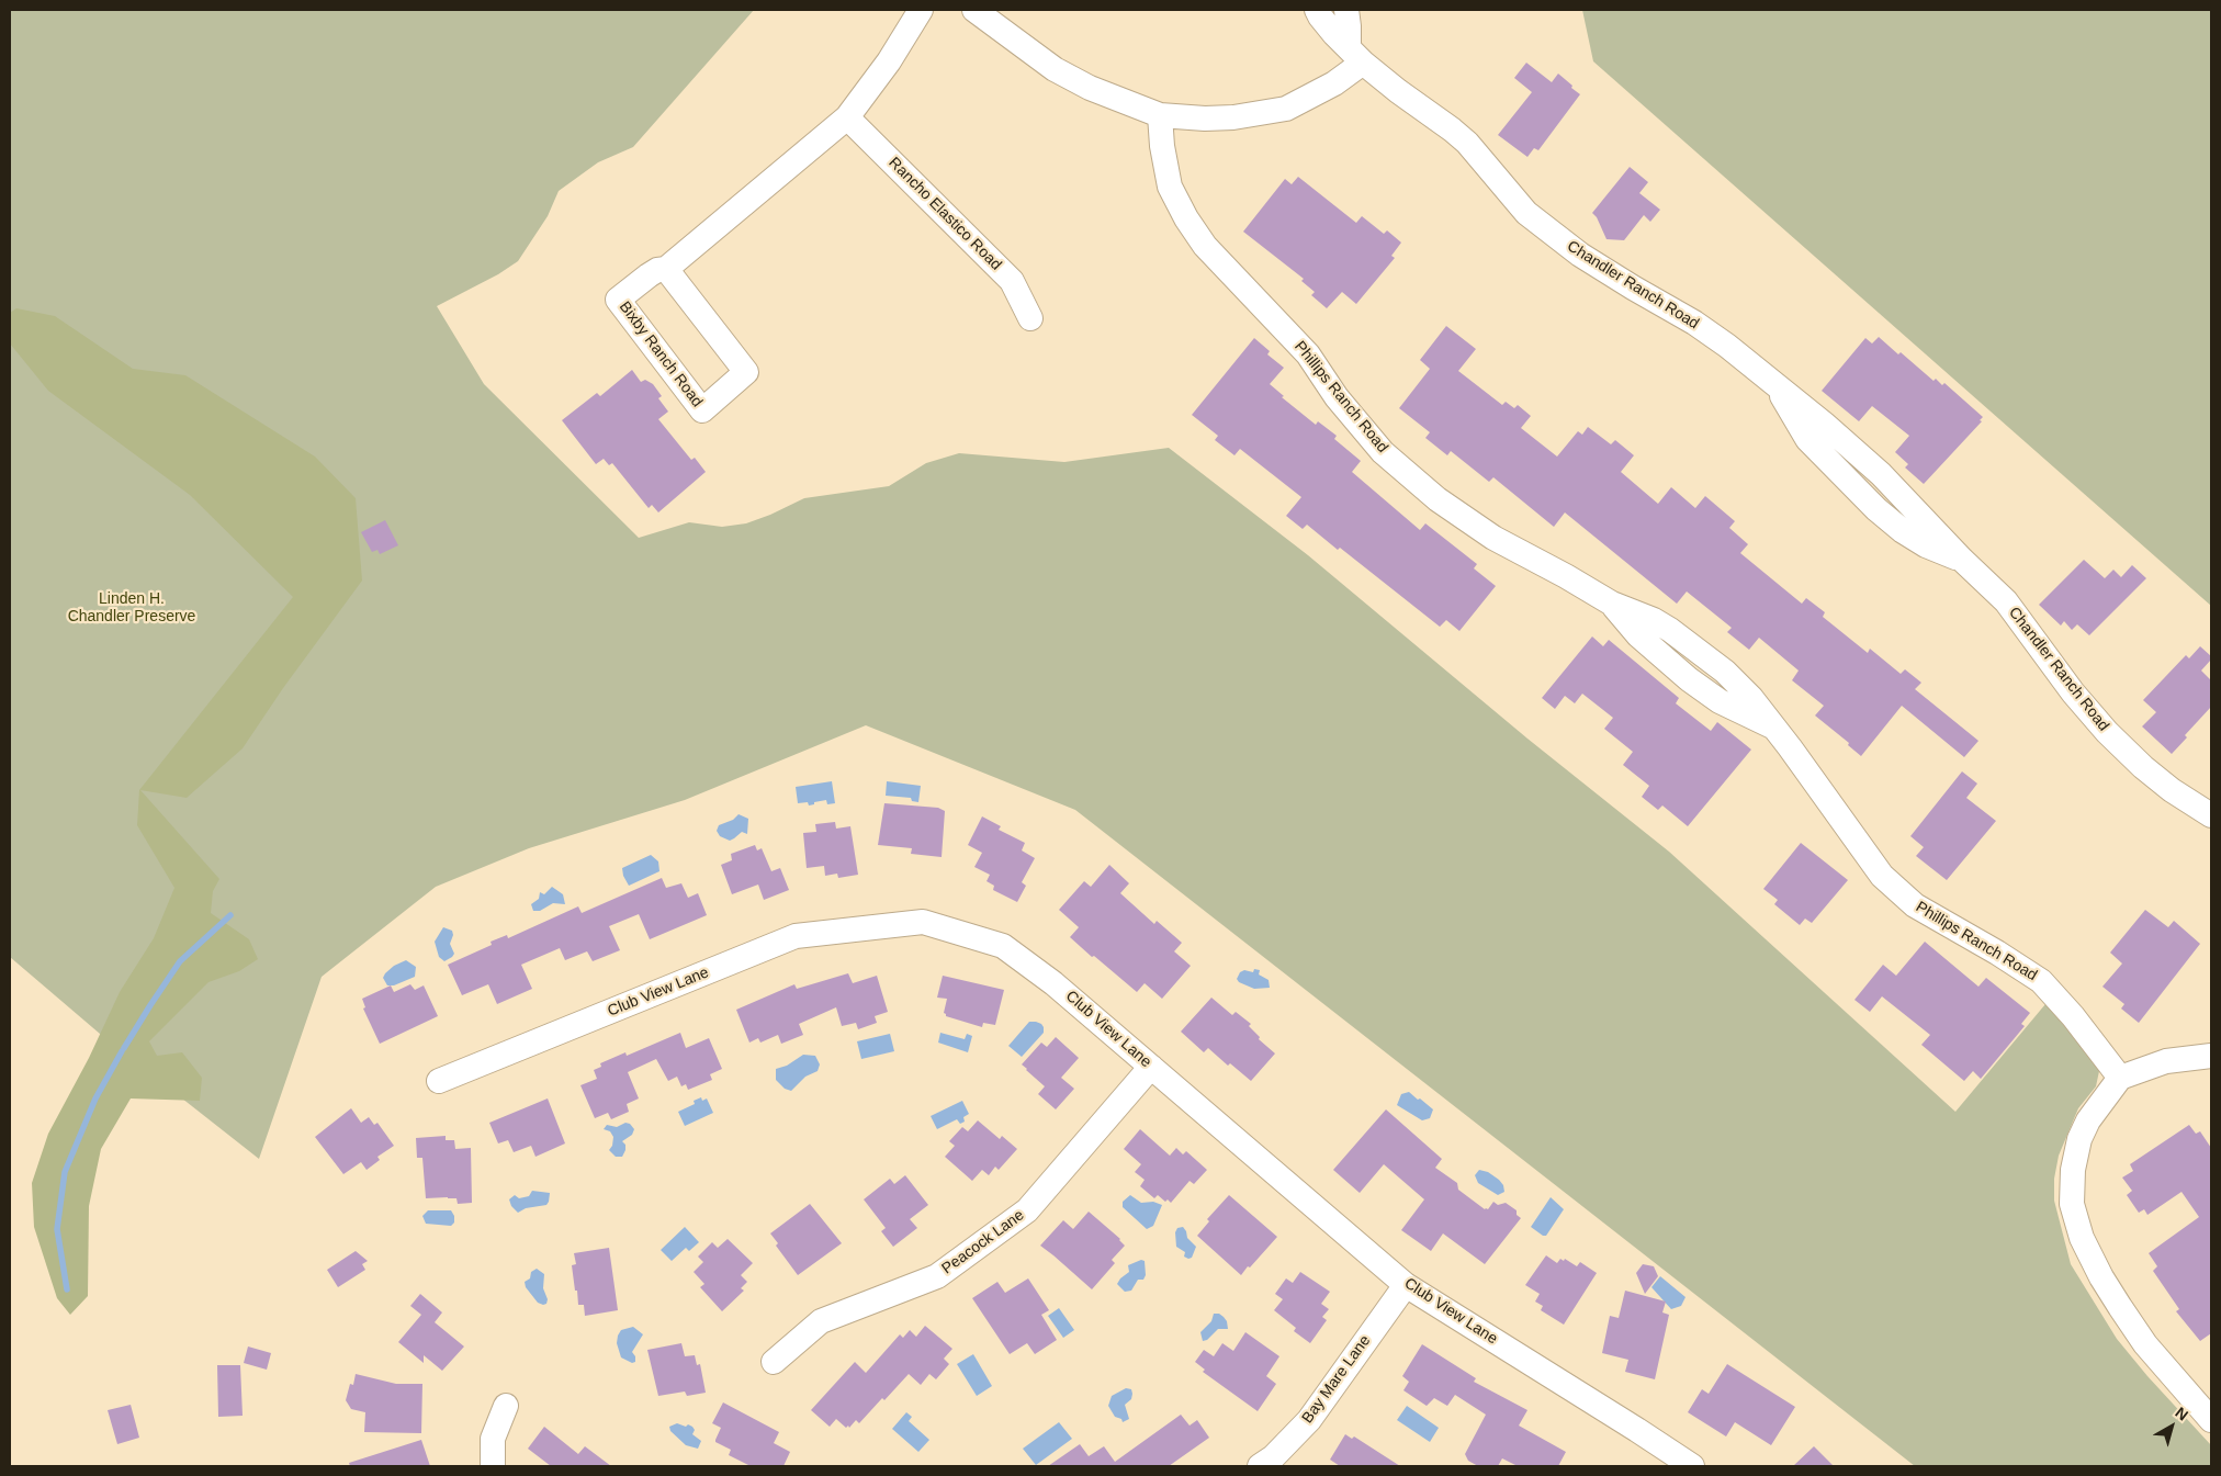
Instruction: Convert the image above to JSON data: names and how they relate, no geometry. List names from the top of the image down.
{
  "streets": {
    "street": [
      "Rancho Elastico Road",
      "Chandler Ranch Road",
      "Bixby Ranch Road",
      "Phillips Ranch Road",
      "Club View Lane",
      "Peacock Lane",
      "Bay Mare Lane"
    ]
  },
  "crossings": [
    ["Rancho Elastico Road", "Bixby Ranch Road"],
    ["Club View Lane", "Peacock Lane"],
    ["Club View Lane", "Bay Mare Lane"]
  ],
  "parks": ["Linden H. Chandler Preserve"],
  "north": "top right"
}
